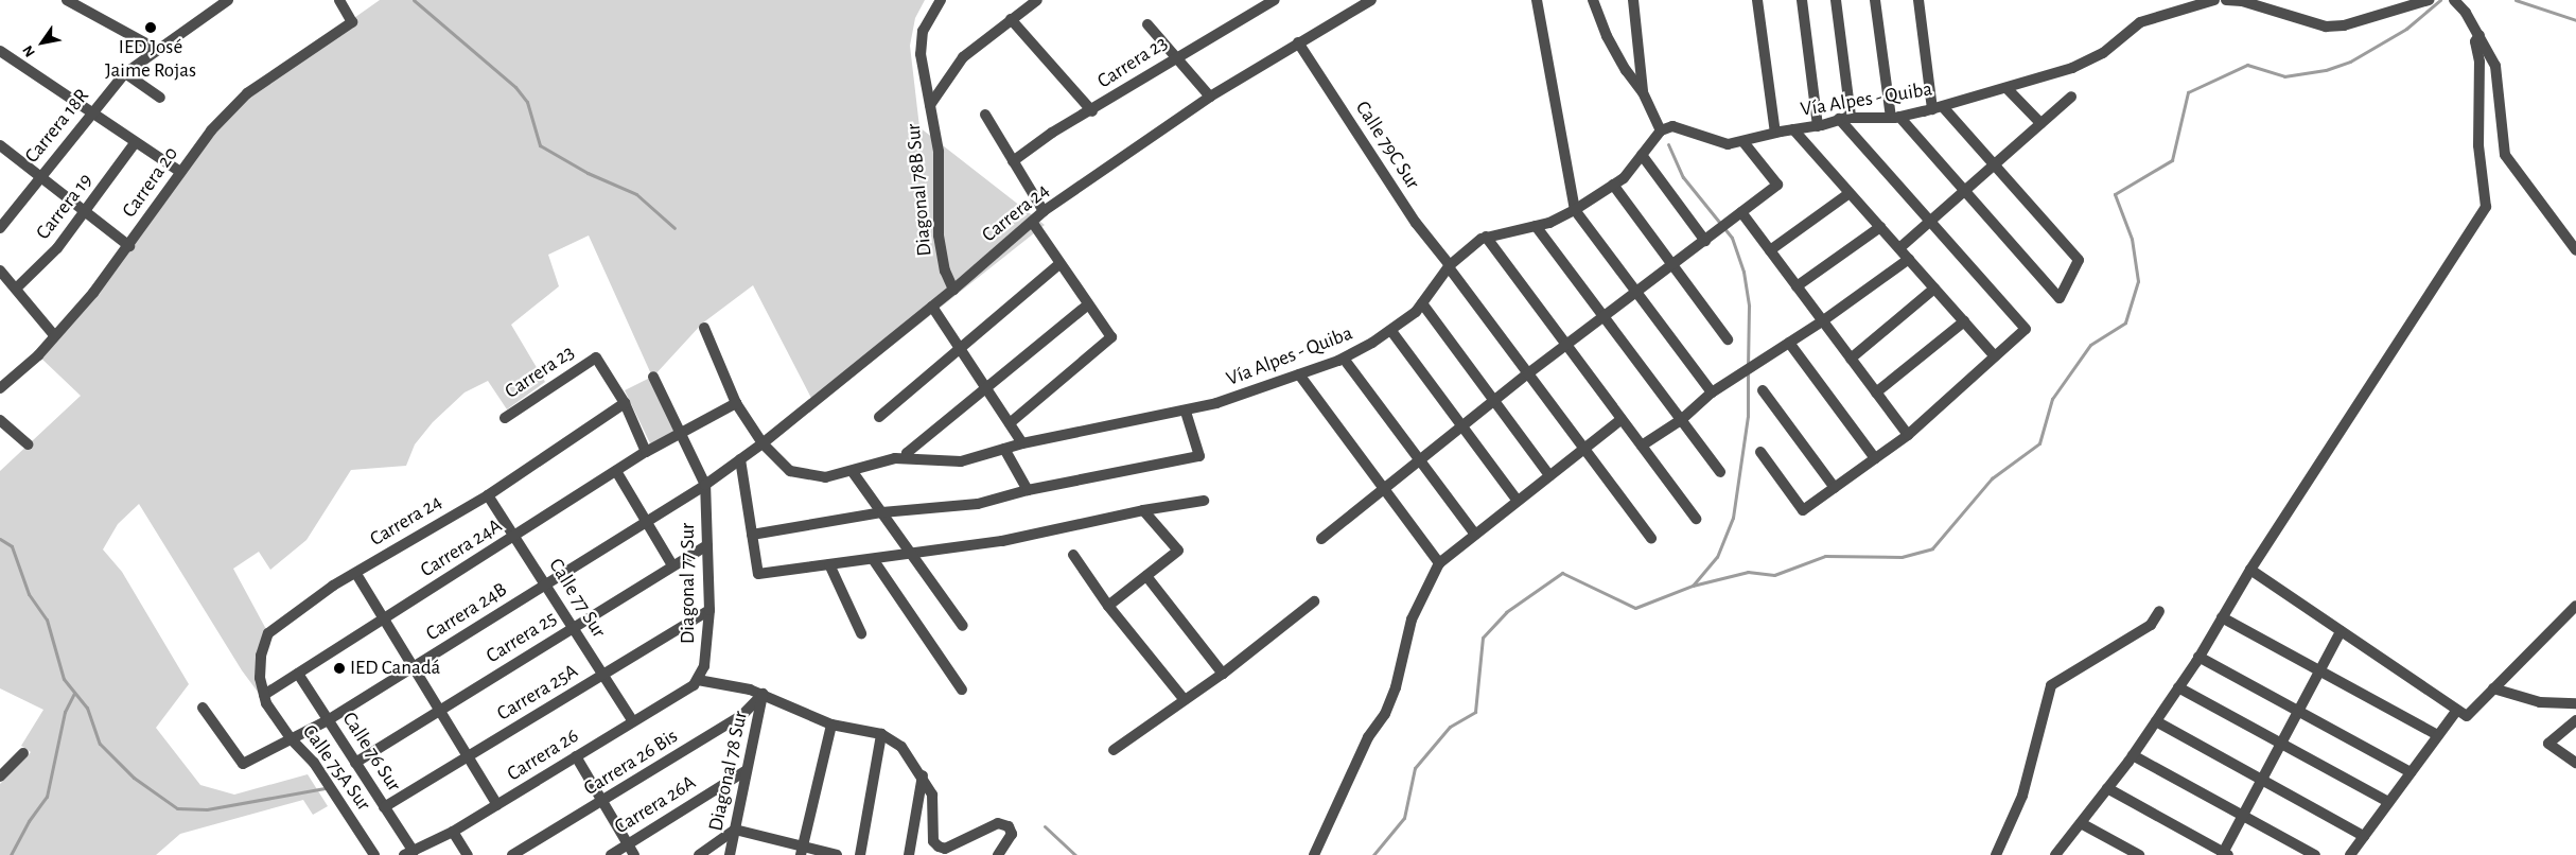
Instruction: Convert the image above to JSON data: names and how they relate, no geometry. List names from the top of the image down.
{
  "streets": {
    "street": [
      "Carrera 23",
      "Vía Alpes - Quiba",
      "Carrera 18R",
      "Calle 79C Sur",
      "Carrera 20",
      "Diagonal 78B Sur",
      "Carrera 19",
      "Carrera 24",
      "Carrera 24A",
      "Diagonal 77 Sur",
      "Calle 77 Sur",
      "Carrera 24B",
      "Carrera 25",
      "Carrera 25A",
      "Calle 76 Sur",
      "Carrera 26",
      "Carrera 26 Bis",
      "Calle 75A Sur",
      "Diagonal 78 Sur",
      "Carrera 26A"
    ]
  },
  "crossings": [
    ["Carrera 23", "Carrera 24"],
    ["Vía Alpes - Quiba", "Calle 79C Sur"],
    ["Vía Alpes - Quiba", "Carrera 24"],
    ["Vía Alpes - Quiba", "Carrera 24A"],
    ["Calle 79C Sur", "Carrera 24"],
    ["Diagonal 78B Sur", "Carrera 24"],
    ["Carrera 24", "Carrera 24A"],
    ["Carrera 24", "Diagonal 77 Sur"],
    ["Carrera 24", "Calle 77 Sur"],
    ["Carrera 24", "Carrera 24B"],
    ["Carrera 24", "Calle 75A Sur"],
    ["Carrera 24A", "Calle 77 Sur"],
    ["Carrera 24A", "Calle 76 Sur"],
    ["Carrera 24A", "Calle 75A Sur"],
    ["Diagonal 77 Sur", "Carrera 24B"],
    ["Diagonal 77 Sur", "Carrera 25"],
    ["Diagonal 77 Sur", "Carrera 25A"],
    ["Diagonal 77 Sur", "Carrera 26"],
    ["Calle 77 Sur", "Carrera 24B"],
    ["Calle 77 Sur", "Carrera 25"],
    ["Calle 77 Sur", "Carrera 25A"],
    ["Calle 77 Sur", "Carrera 26"],
    ["Carrera 24B", "Calle 76 Sur"],
    ["Carrera 24B", "Calle 75A Sur"],
    ["Carrera 25", "Calle 76 Sur"],
    ["Carrera 25A", "Calle 76 Sur"],
    ["Calle 76 Sur", "Carrera 26"],
    ["Carrera 26 Bis", "Diagonal 78 Sur"],
    ["Diagonal 78 Sur", "Carrera 26A"]
  ],
  "places": ["IED José Jaime Rojas", "IED Canadá"],
  "north": "bottom left"
}
